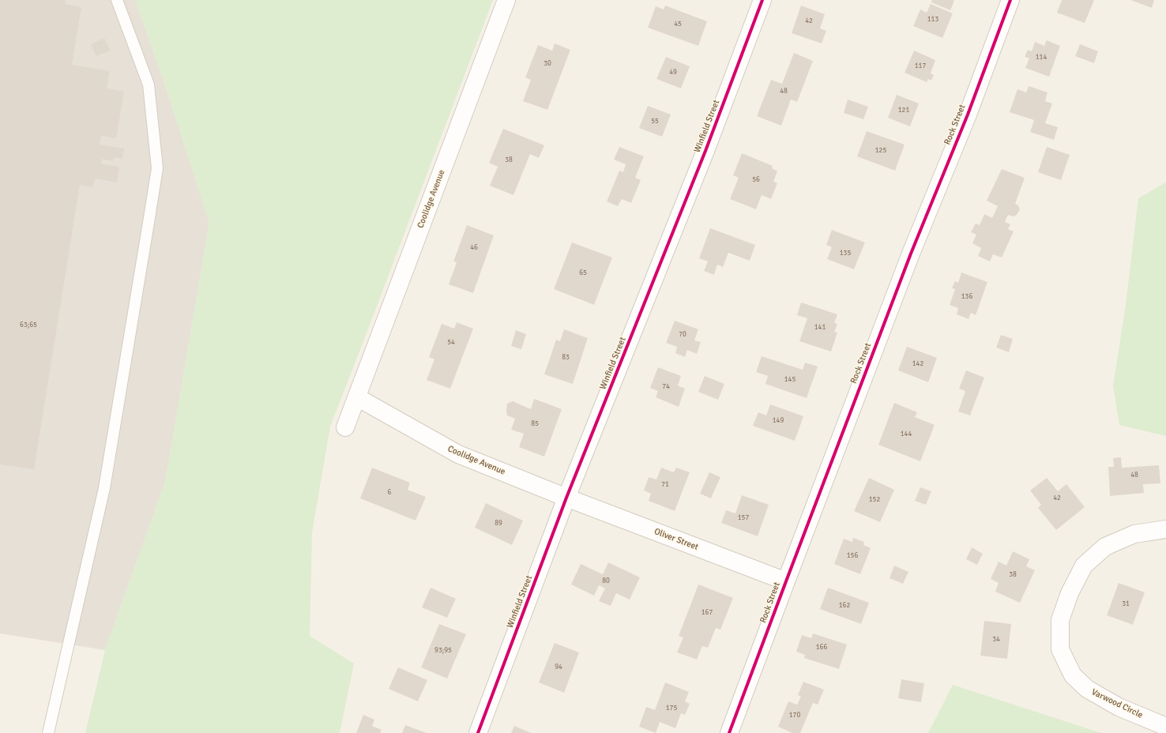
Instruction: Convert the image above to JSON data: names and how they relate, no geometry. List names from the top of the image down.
{
  "streets": {
    "street": [
      "Rock Street",
      "Winfield Street",
      "Coolidge Avenue",
      "Oliver Street",
      "Varwood Circle"
    ]
  },
  "crossings": [
    ["Rock Street", "Oliver Street"],
    ["Winfield Street", "Coolidge Avenue"],
    ["Winfield Street", "Oliver Street"],
    ["Coolidge Avenue", "Oliver Street"]
  ],
  "house_numbers": [
    "113",
    "42",
    "45",
    "114",
    "30",
    "117",
    "49",
    "48",
    "121",
    "55",
    "125",
    "38",
    "56",
    "46",
    "135",
    "65",
    "136",
    "63;65",
    "141",
    "70",
    "54",
    "83",
    "142",
    "145",
    "74",
    "149",
    "85",
    "144",
    "48",
    "71",
    "6",
    "42",
    "152",
    "157",
    "89",
    "156",
    "38",
    "80",
    "31",
    "162",
    "167",
    "34",
    "166",
    "93;95",
    "94",
    "175",
    "170"
  ]
}
